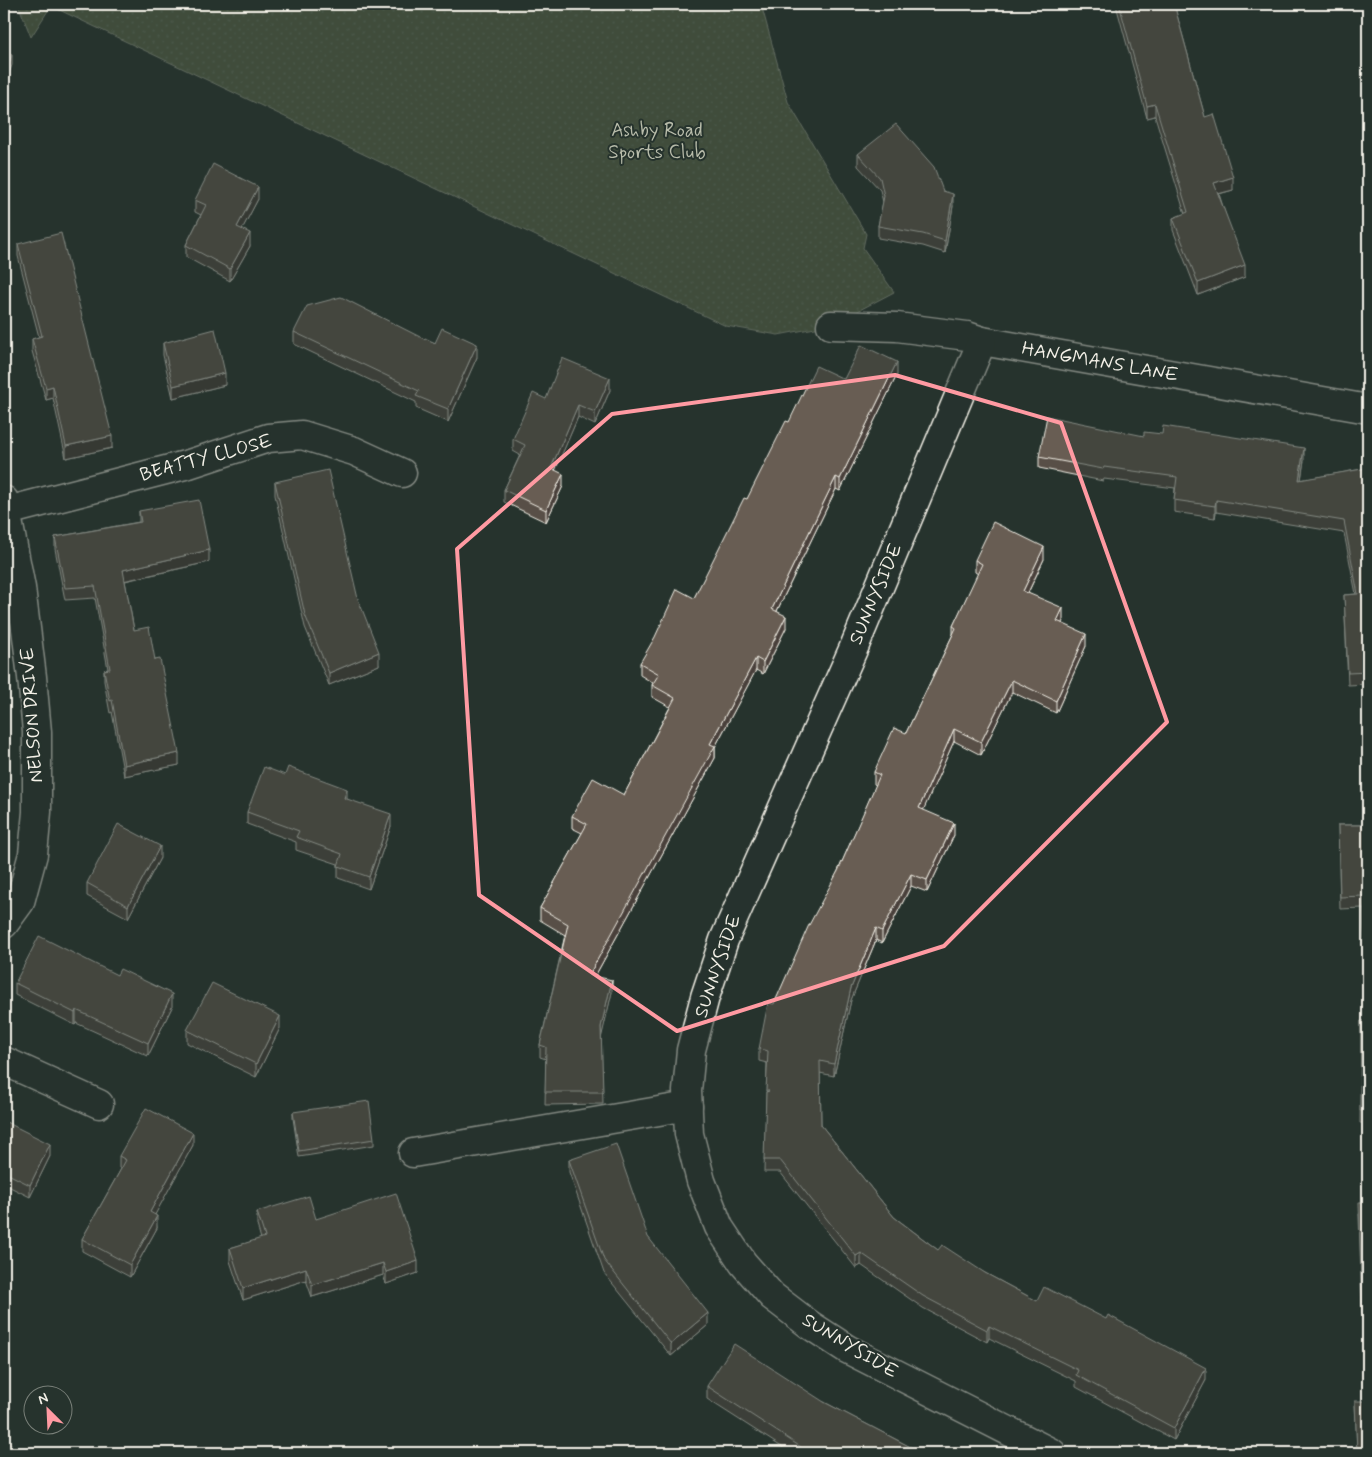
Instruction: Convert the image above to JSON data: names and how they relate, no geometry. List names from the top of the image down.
{
  "streets": {
    "street": [
      "HANGMANS LANE",
      "BEATTY CLOSE",
      "SUNNYSIDE",
      "NELSON DRIVE"
    ]
  },
  "crossings": [
    ["HANGMANS LANE", "SUNNYSIDE"],
    ["BEATTY CLOSE", "NELSON DRIVE"]
  ],
  "parks": ["Ashby Road Sports Club"],
  "north": "top left"
}
